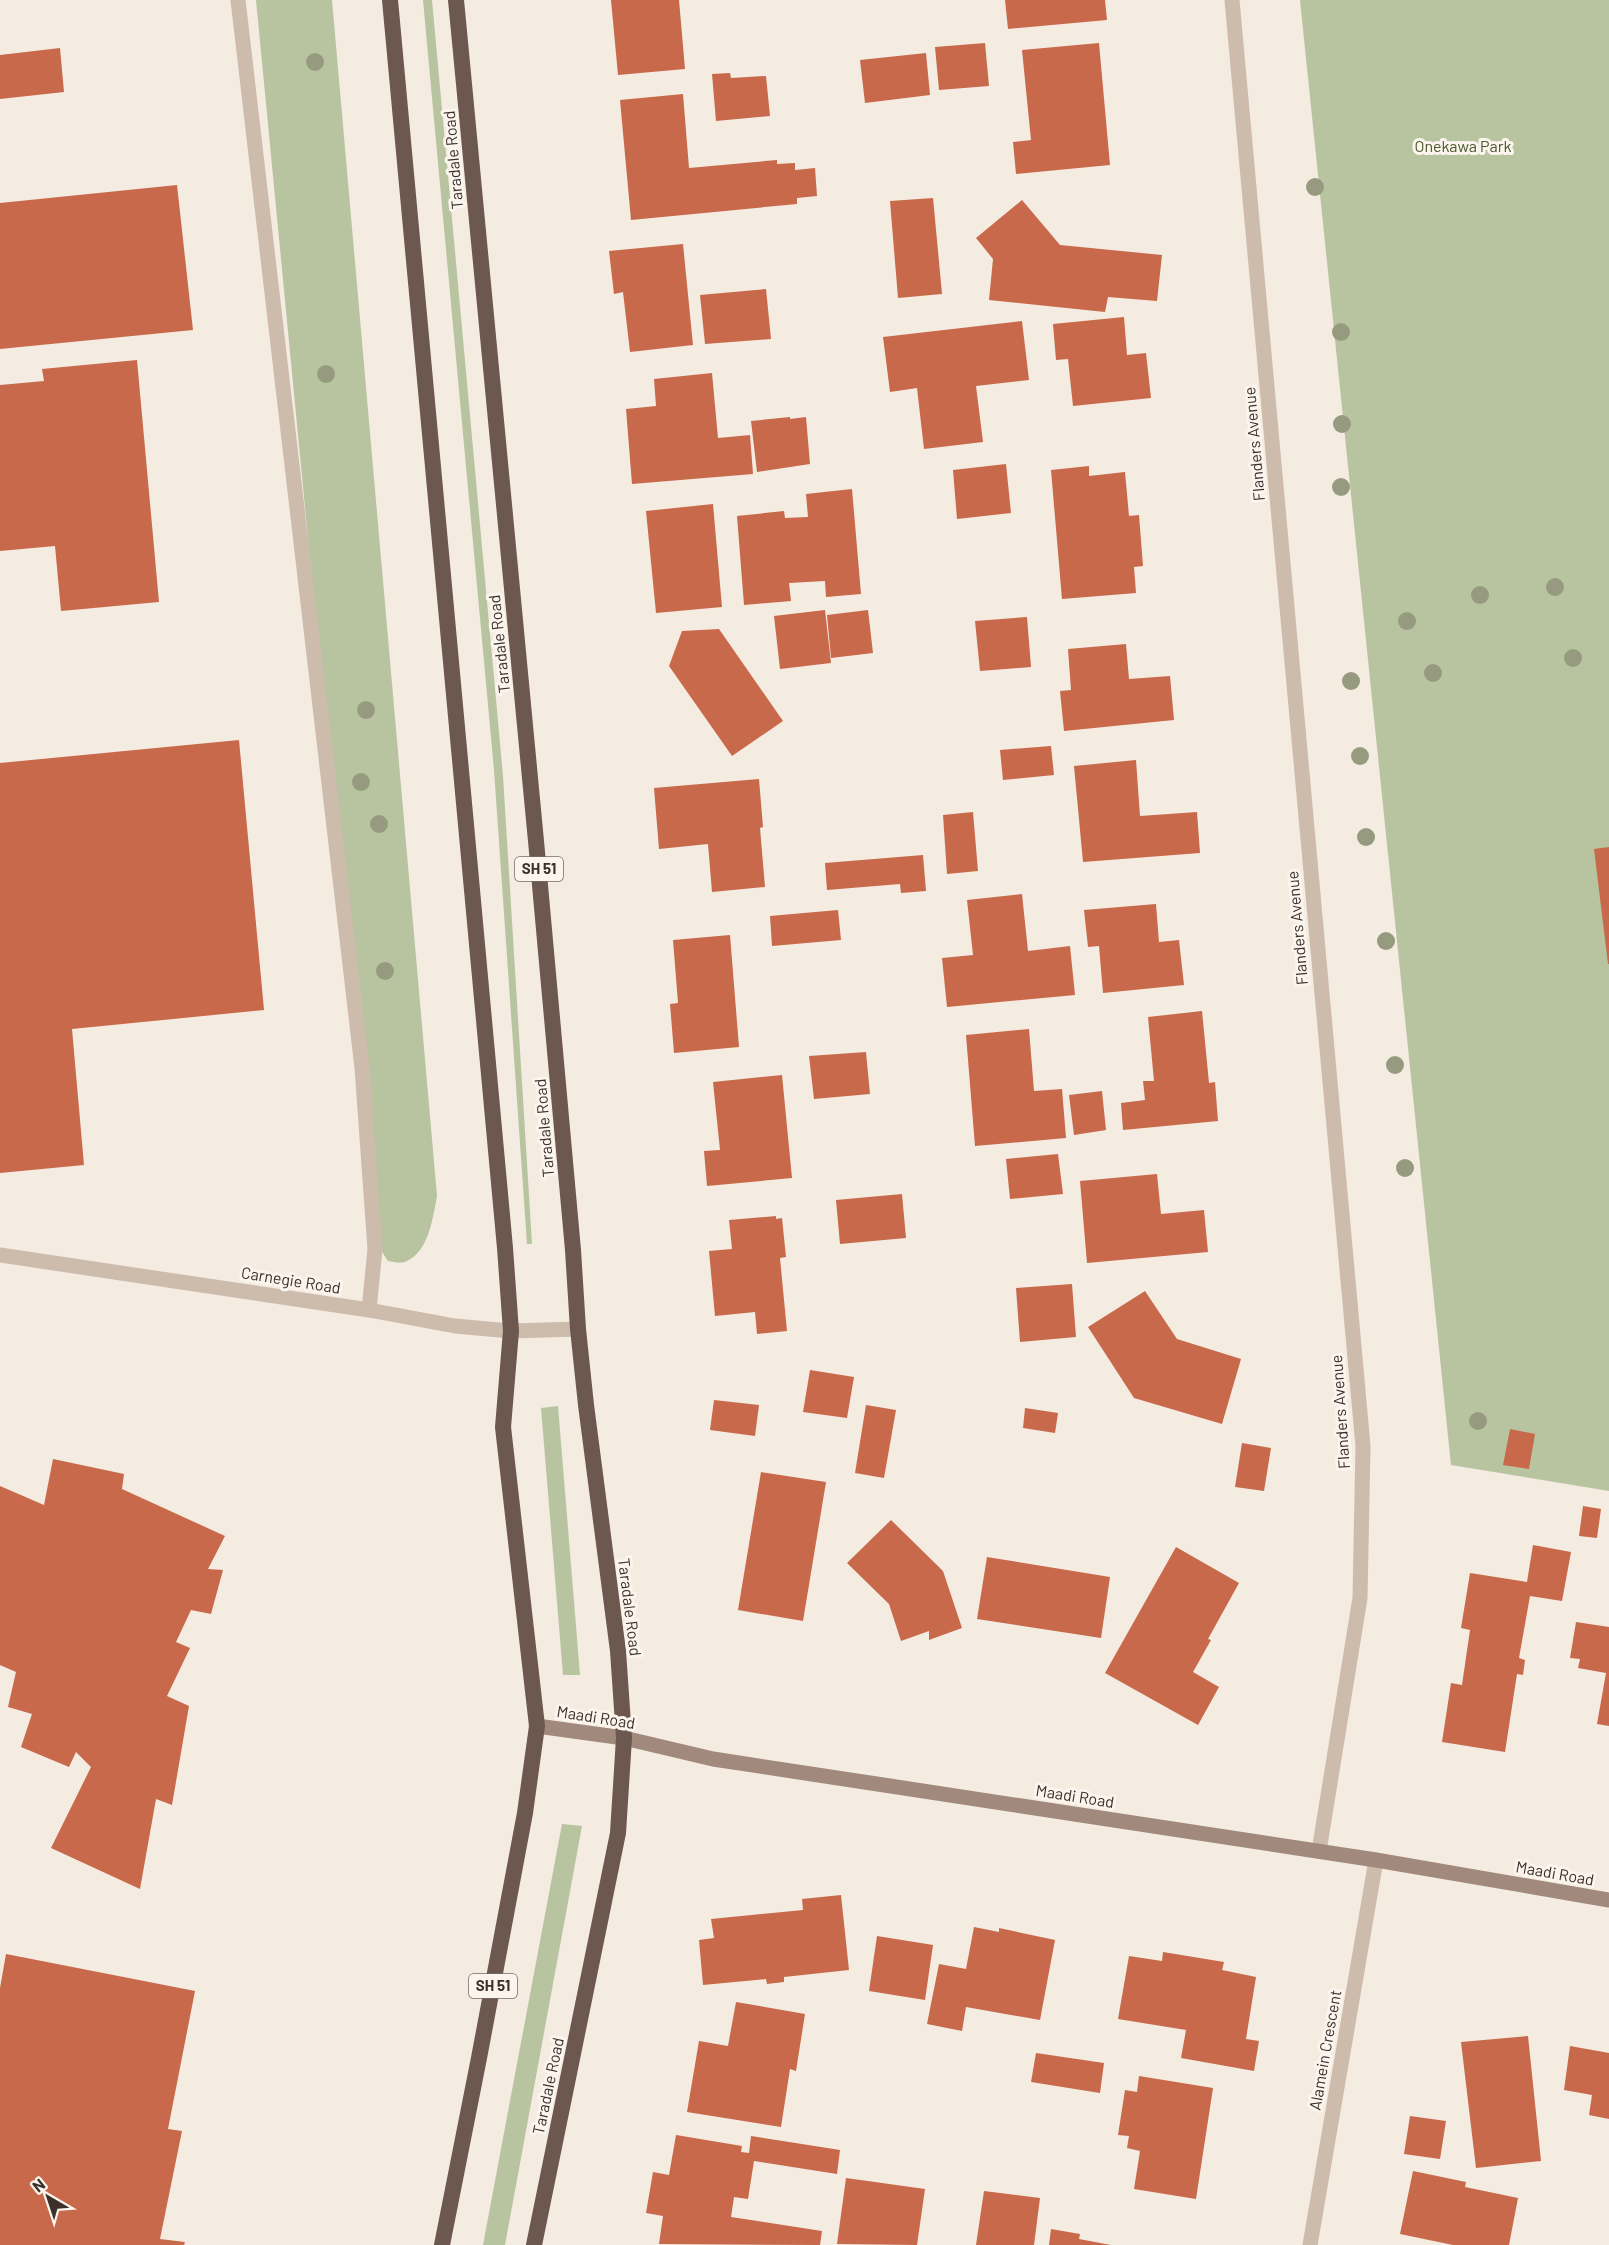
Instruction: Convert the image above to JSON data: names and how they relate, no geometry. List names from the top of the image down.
{
  "streets": {
    "highway": ["Taradale Road", "SH 51"],
    "main road": ["Maadi Road"],
    "street": ["Flanders Avenue", "Carnegie Road", "Alamein Crescent"]
  },
  "crossings": [
    ["Taradale Road", "Carnegie Road"],
    ["Taradale Road", "Maadi Road"],
    ["Flanders Avenue", "Maadi Road"],
    ["SH 51", "Carnegie Road"],
    ["SH 51", "Maadi Road"],
    ["Maadi Road", "Alamein Crescent"]
  ],
  "parks": ["Onekawa Park"],
  "north": "top left"
}
